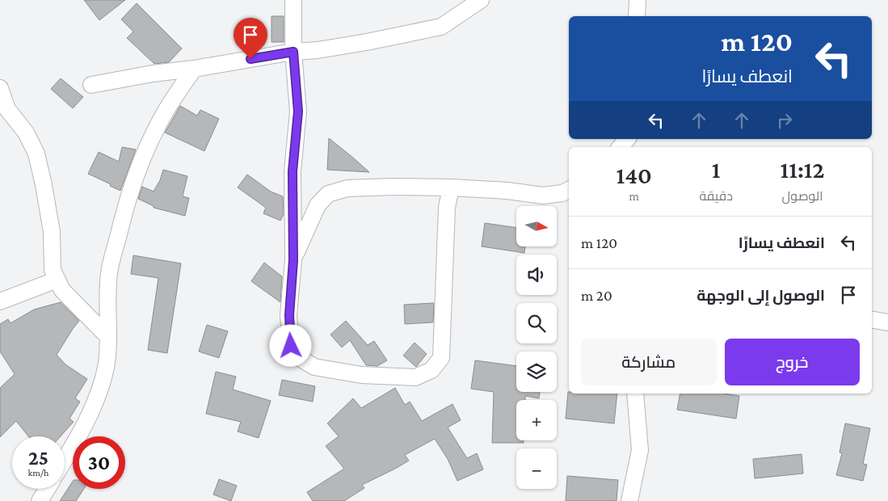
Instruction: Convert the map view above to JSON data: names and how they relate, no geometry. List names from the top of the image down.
{
  "north": "right",
  "page": {
    "turn": ["120 m", "انعطف يسارًا"],
    "eta": [
      "11:12",
      "الوصول",
      "1",
      "دقيقة",
      "140",
      "m"
    ],
    "map_buttons": ["+", "−"],
    "list": [
      {
        "name": "انعطف يسارًا",
        "value": "120 m"
      },
      {
        "name": "الوصول إلى الوجهة",
        "value": "20 m"
      }
    ],
    "buttons": ["خروج", "مشاركة"],
    "speed": "25 km/h",
    "limit": "30"
  }
}
